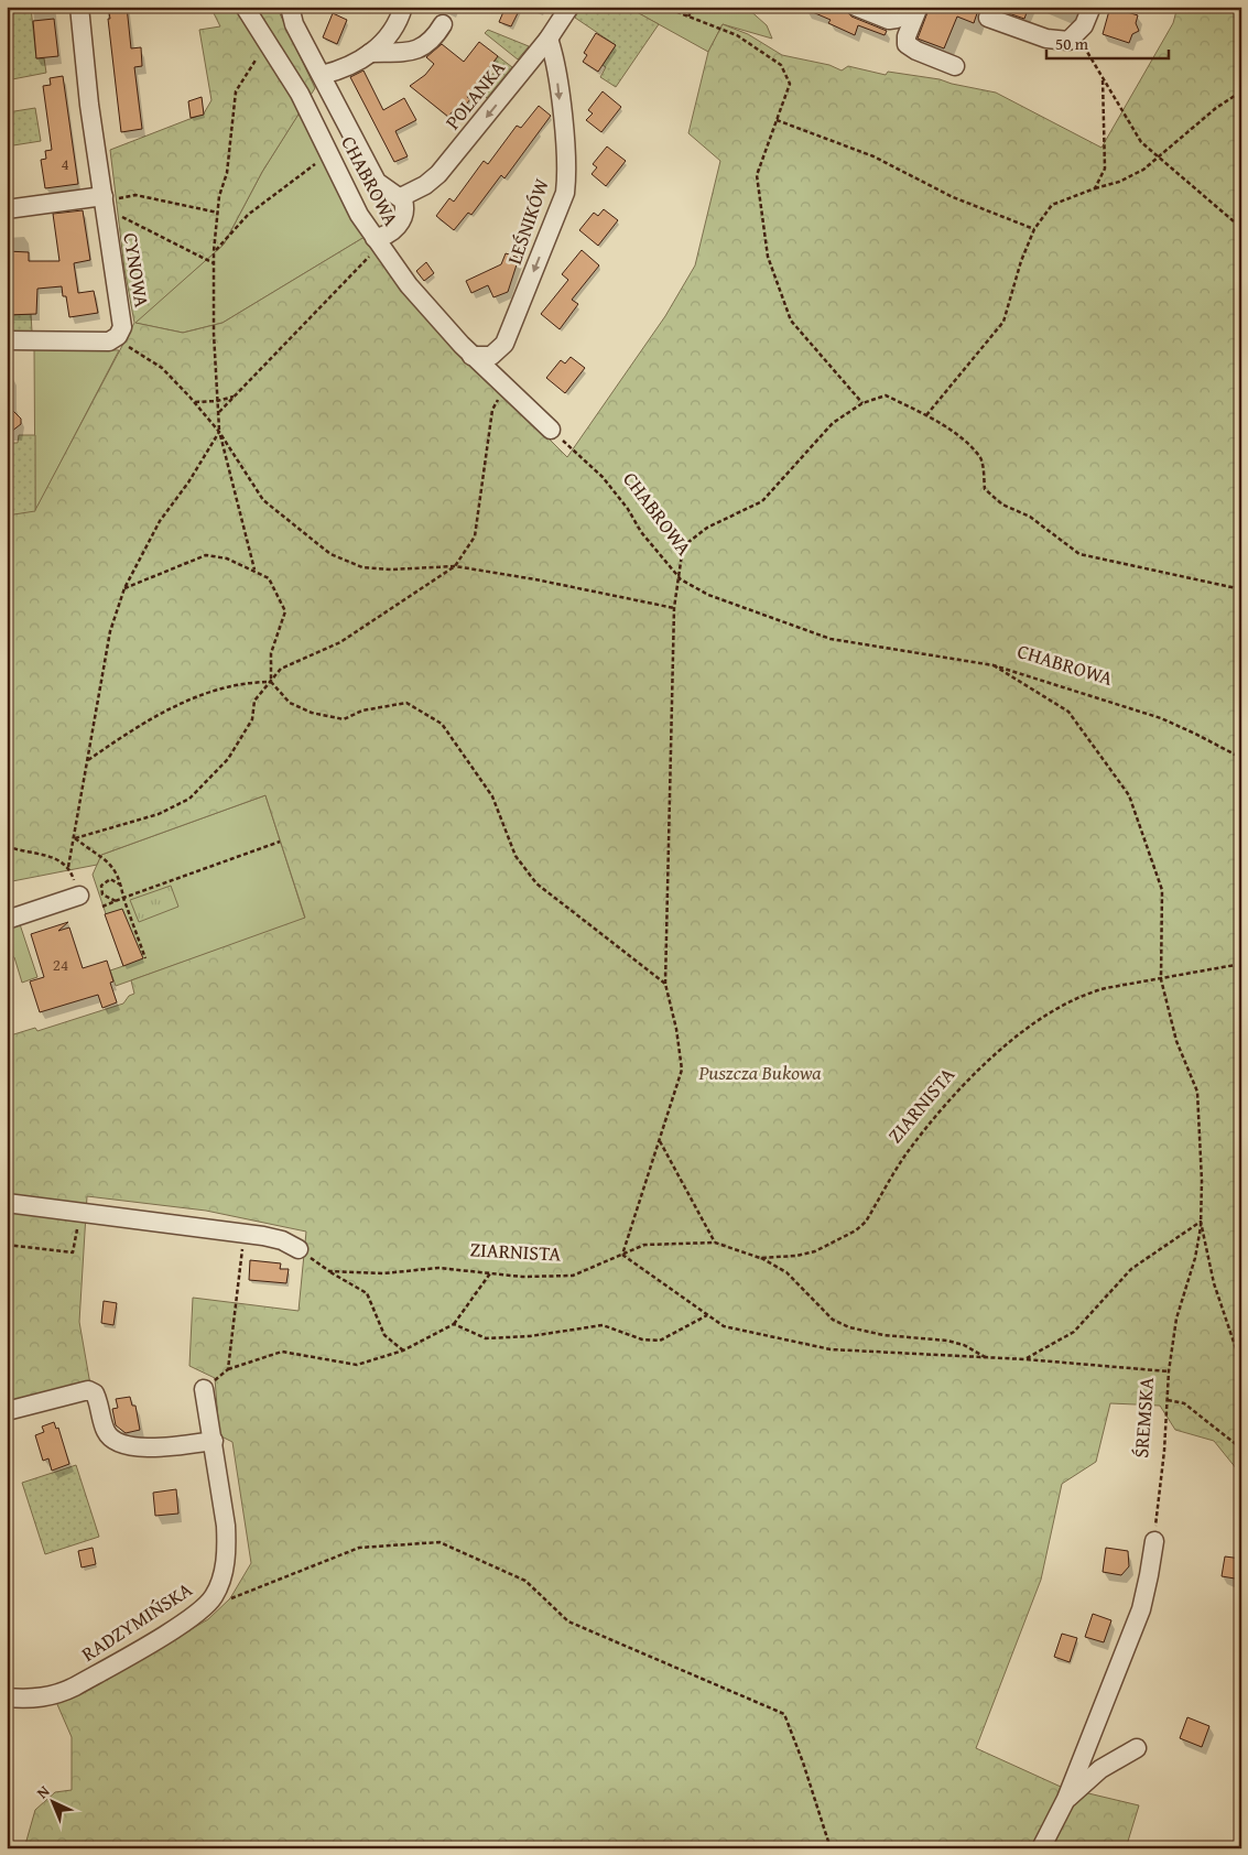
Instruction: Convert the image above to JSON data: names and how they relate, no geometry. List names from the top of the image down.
{
  "streets": {
    "street": [
      "POLANKA",
      "CHABROWA",
      "LEŚNIKÓW",
      "CYNOWA",
      "RADZYMIŃSKA"
    ],
    "path": ["ZIARNISTA", "ŚREMSKA"]
  },
  "crossings": [
    ["POLANKA", "LEŚNIKÓW"],
    ["CHABROWA", "LEŚNIKÓW"],
    ["CHABROWA", "ŚREMSKA"],
    ["ZIARNISTA", "ŚREMSKA"]
  ],
  "one_way": ["LEŚNIKÓW"],
  "parks": ["Puszcza Bukowa"],
  "house_numbers": ["4", "24"],
  "scale_bar": "50 m",
  "north": "top left"
}
